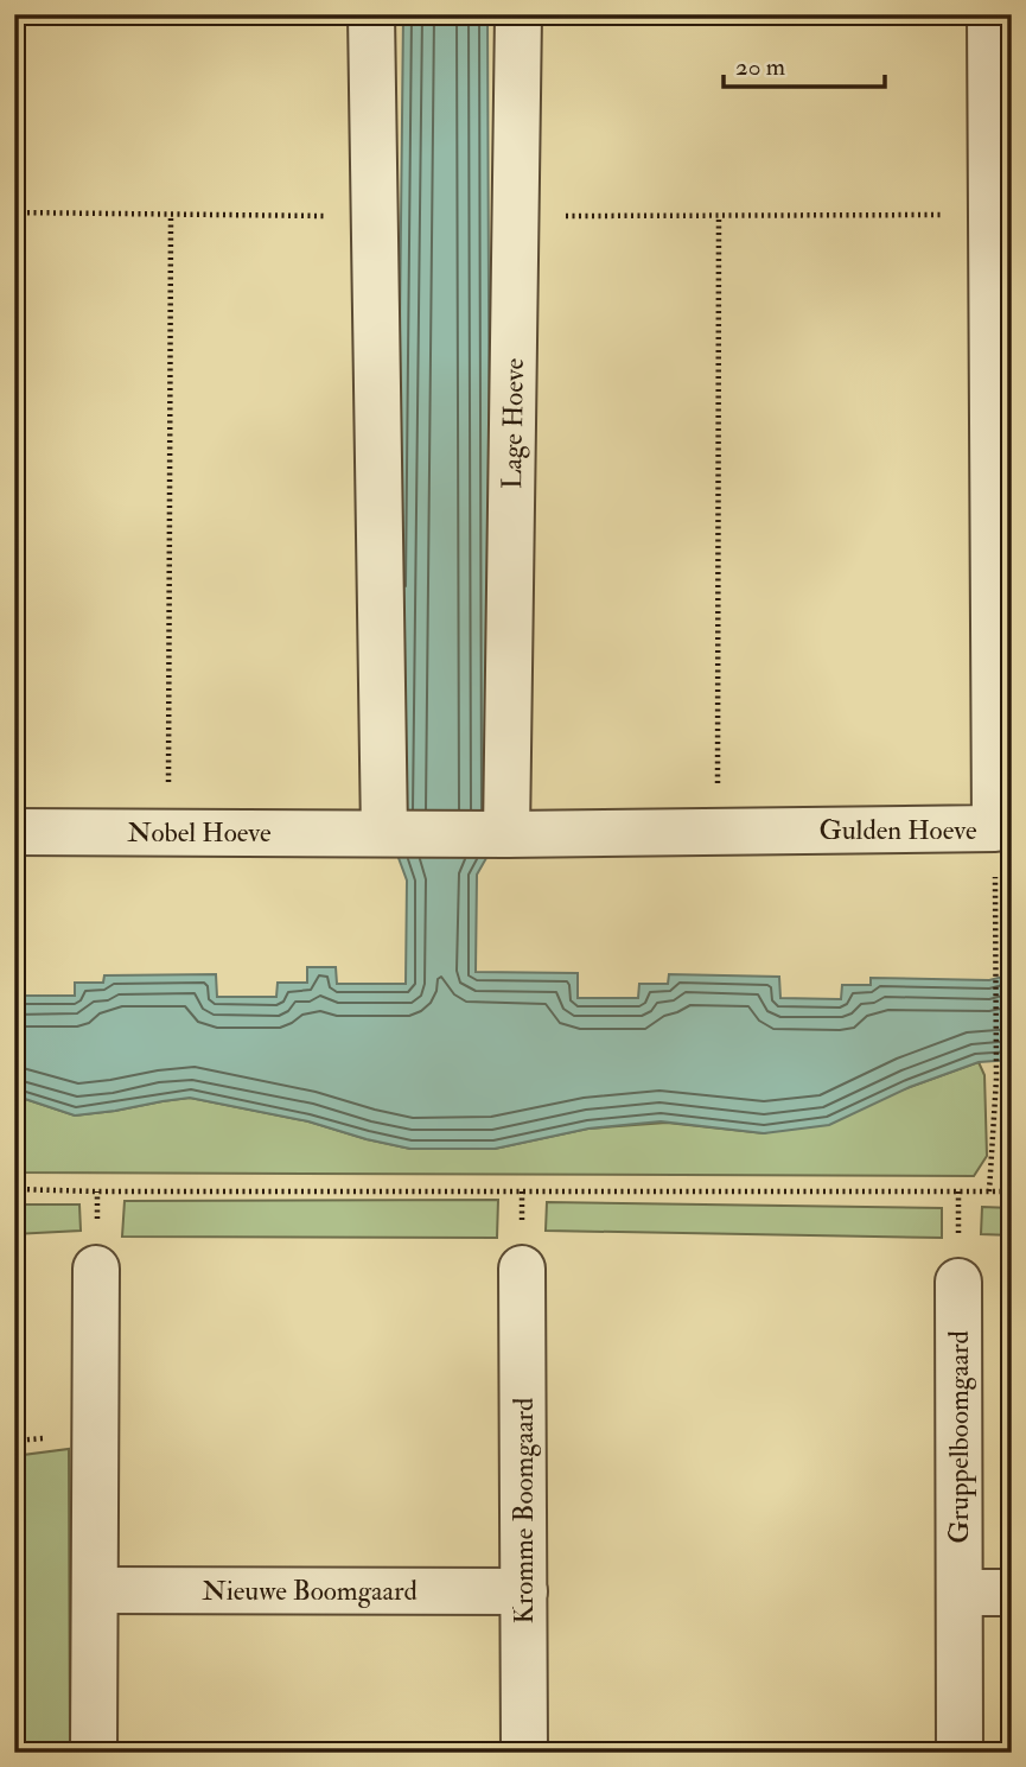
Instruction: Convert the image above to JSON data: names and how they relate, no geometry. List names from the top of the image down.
{
  "streets": {
    "street": [
      "Lage Hoeve",
      "Gulden Hoeve",
      "Nobel Hoeve",
      "Gruppelboomgaard",
      "Kromme Boomgaard",
      "Nieuwe Boomgaard"
    ]
  },
  "crossings": [
    ["Lage Hoeve", "Gulden Hoeve"],
    ["Gulden Hoeve", "Nobel Hoeve"],
    ["Kromme Boomgaard", "Nieuwe Boomgaard"]
  ],
  "scale_bar": "20 m"
}
